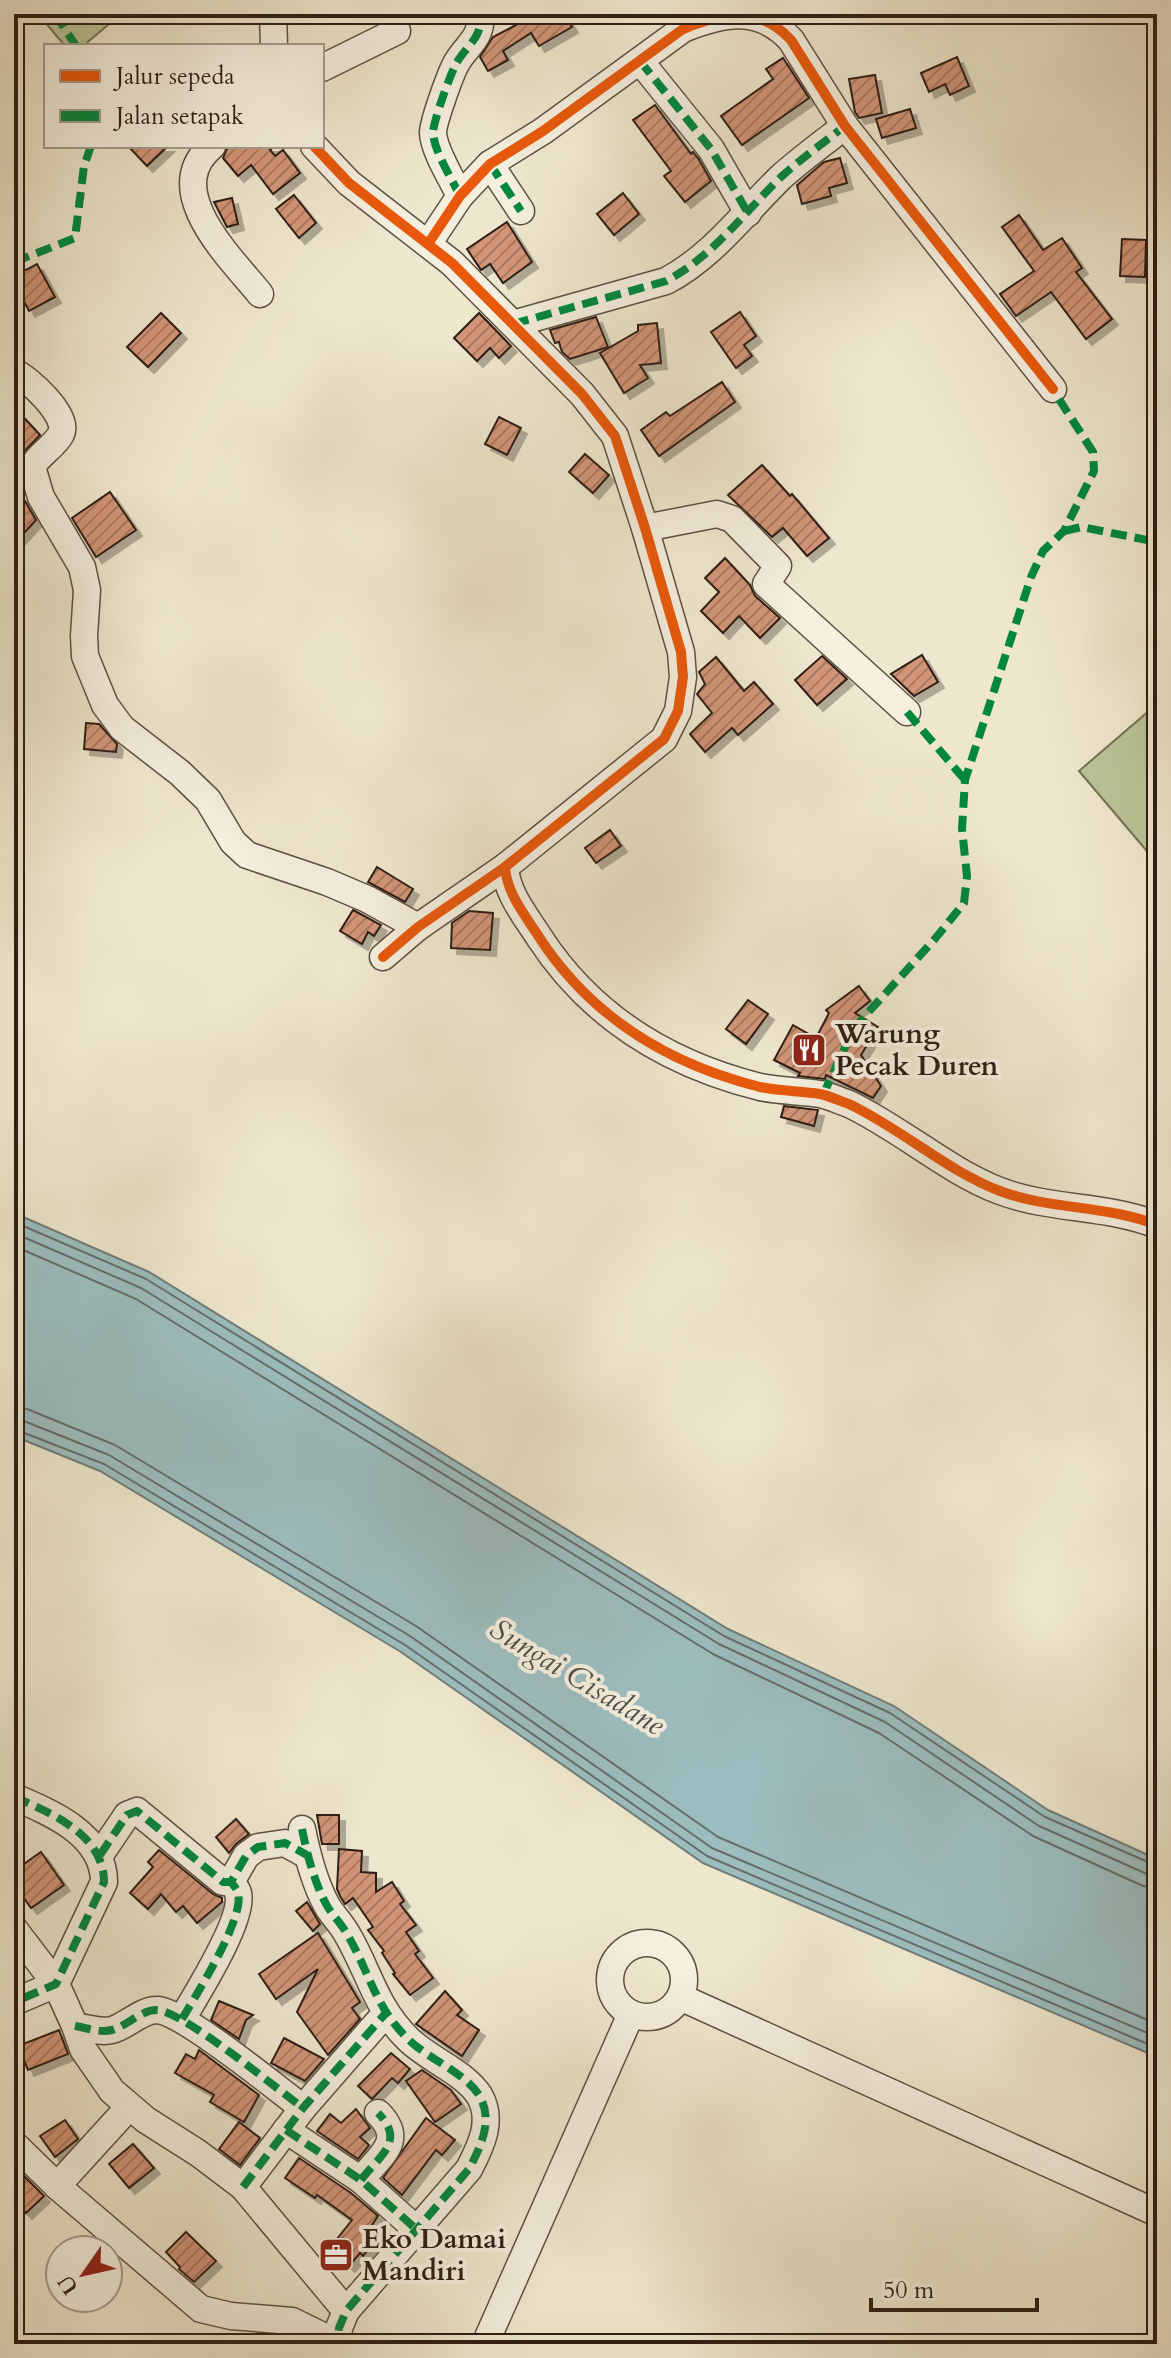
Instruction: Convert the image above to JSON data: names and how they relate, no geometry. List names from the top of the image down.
{
  "water": ["Sungai Cisadane"],
  "places": {
    "restaurant": ["Warung Pecak Duren"],
    "office": ["Eko Damai Mandiri"]
  },
  "legend": ["Jalur sepeda", "Jalan setapak"],
  "scale_bar": "50 m",
  "north": "bottom left"
}
